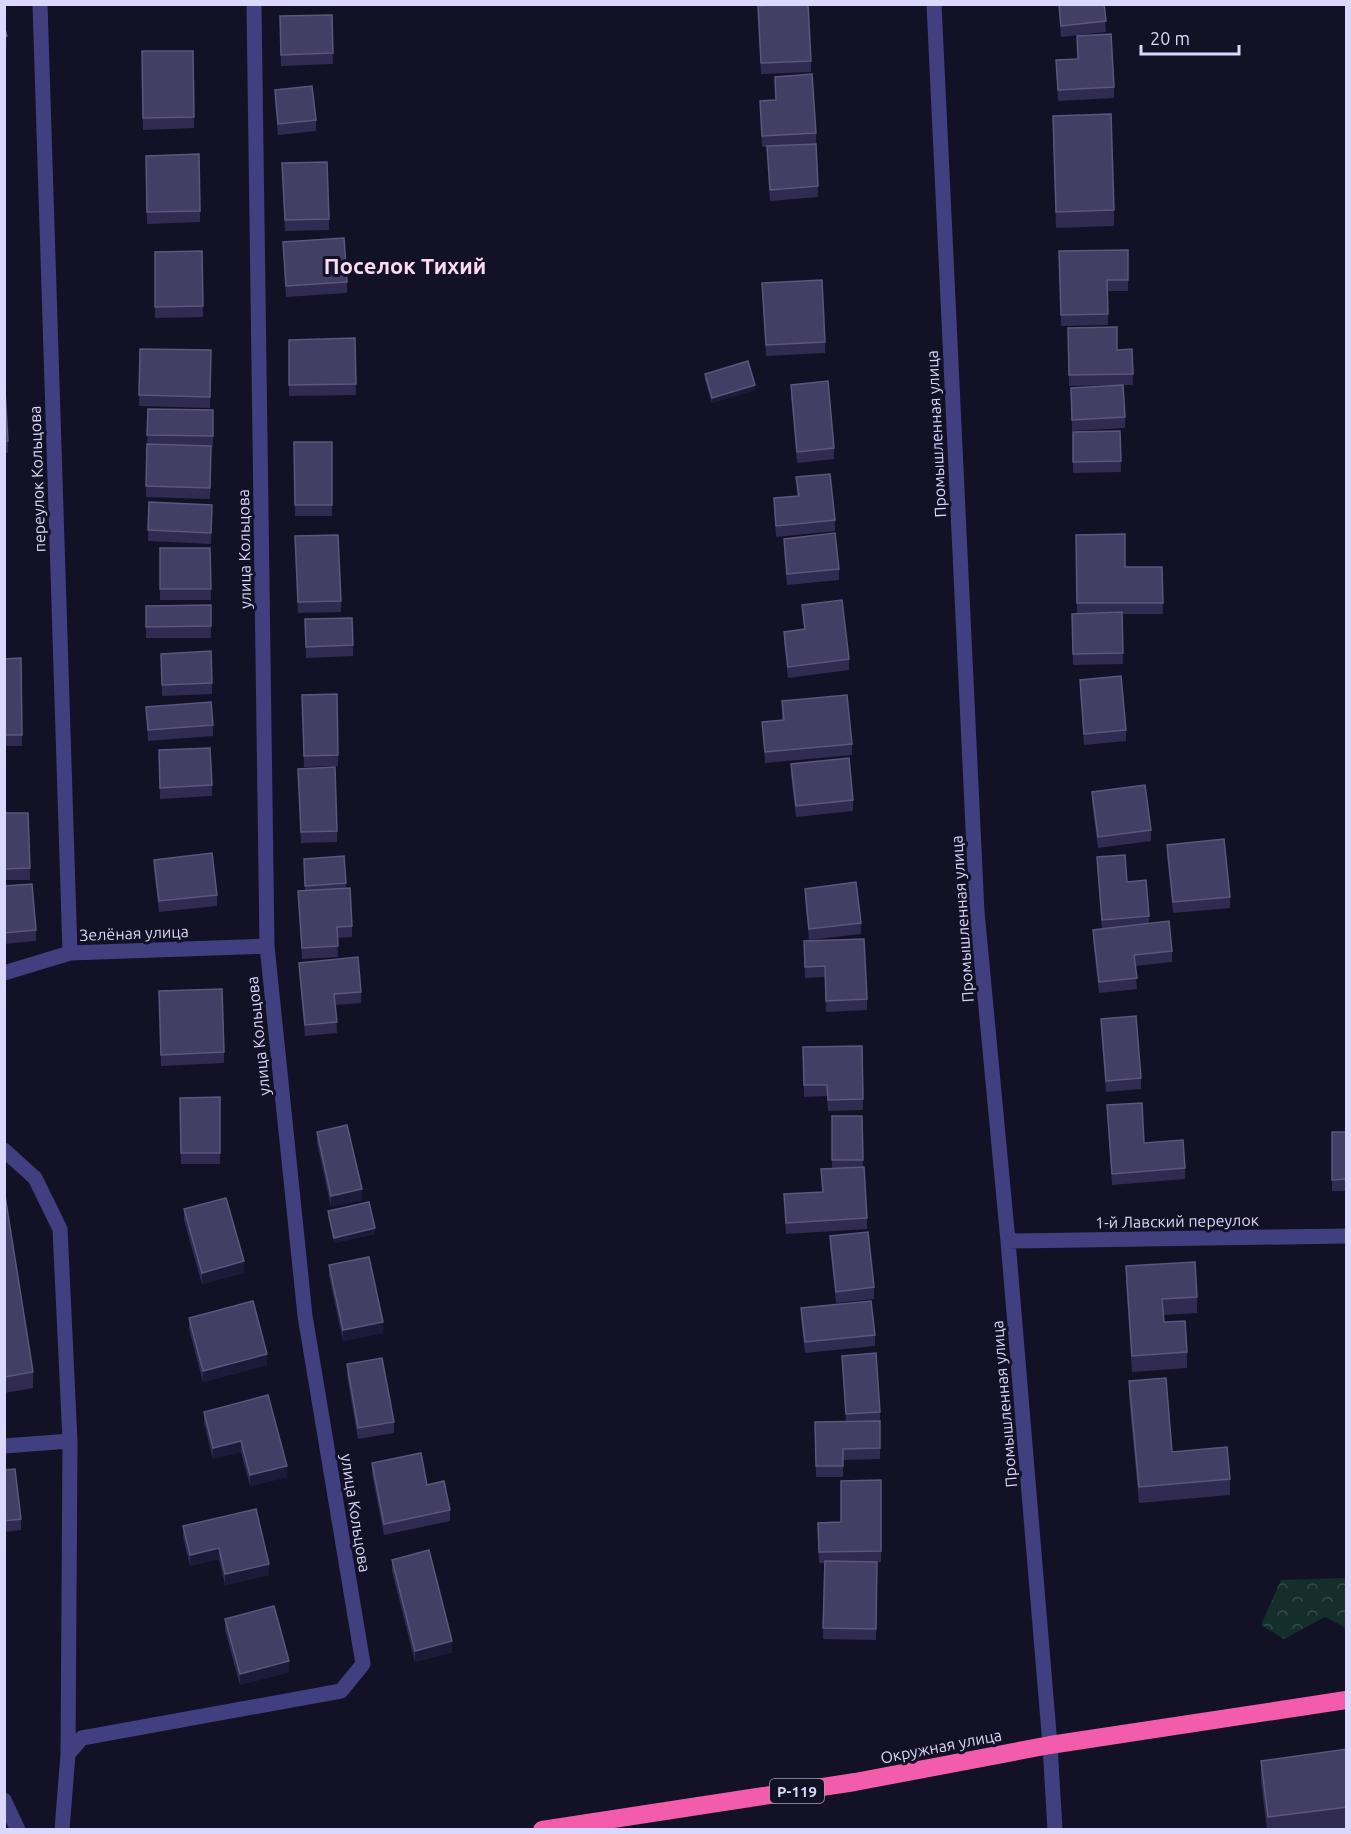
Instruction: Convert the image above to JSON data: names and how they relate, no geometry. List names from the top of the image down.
{
  "streets": {
    "highway": ["Окружная улица", "Р-119"],
    "street": [
      "Промышленная улица",
      "переулок Кольцова",
      "улица Кольцова",
      "Зелёная улица",
      "1-й Лавский переулок"
    ]
  },
  "crossings": [
    ["Промышленная улица", "1-й Лавский переулок"],
    ["Промышленная улица", "Окружная улица"],
    ["переулок Кольцова", "Зелёная улица"],
    ["улица Кольцова", "Зелёная улица"]
  ],
  "districts": ["Поселок Тихий"],
  "scale_bar": "20 m"
}
